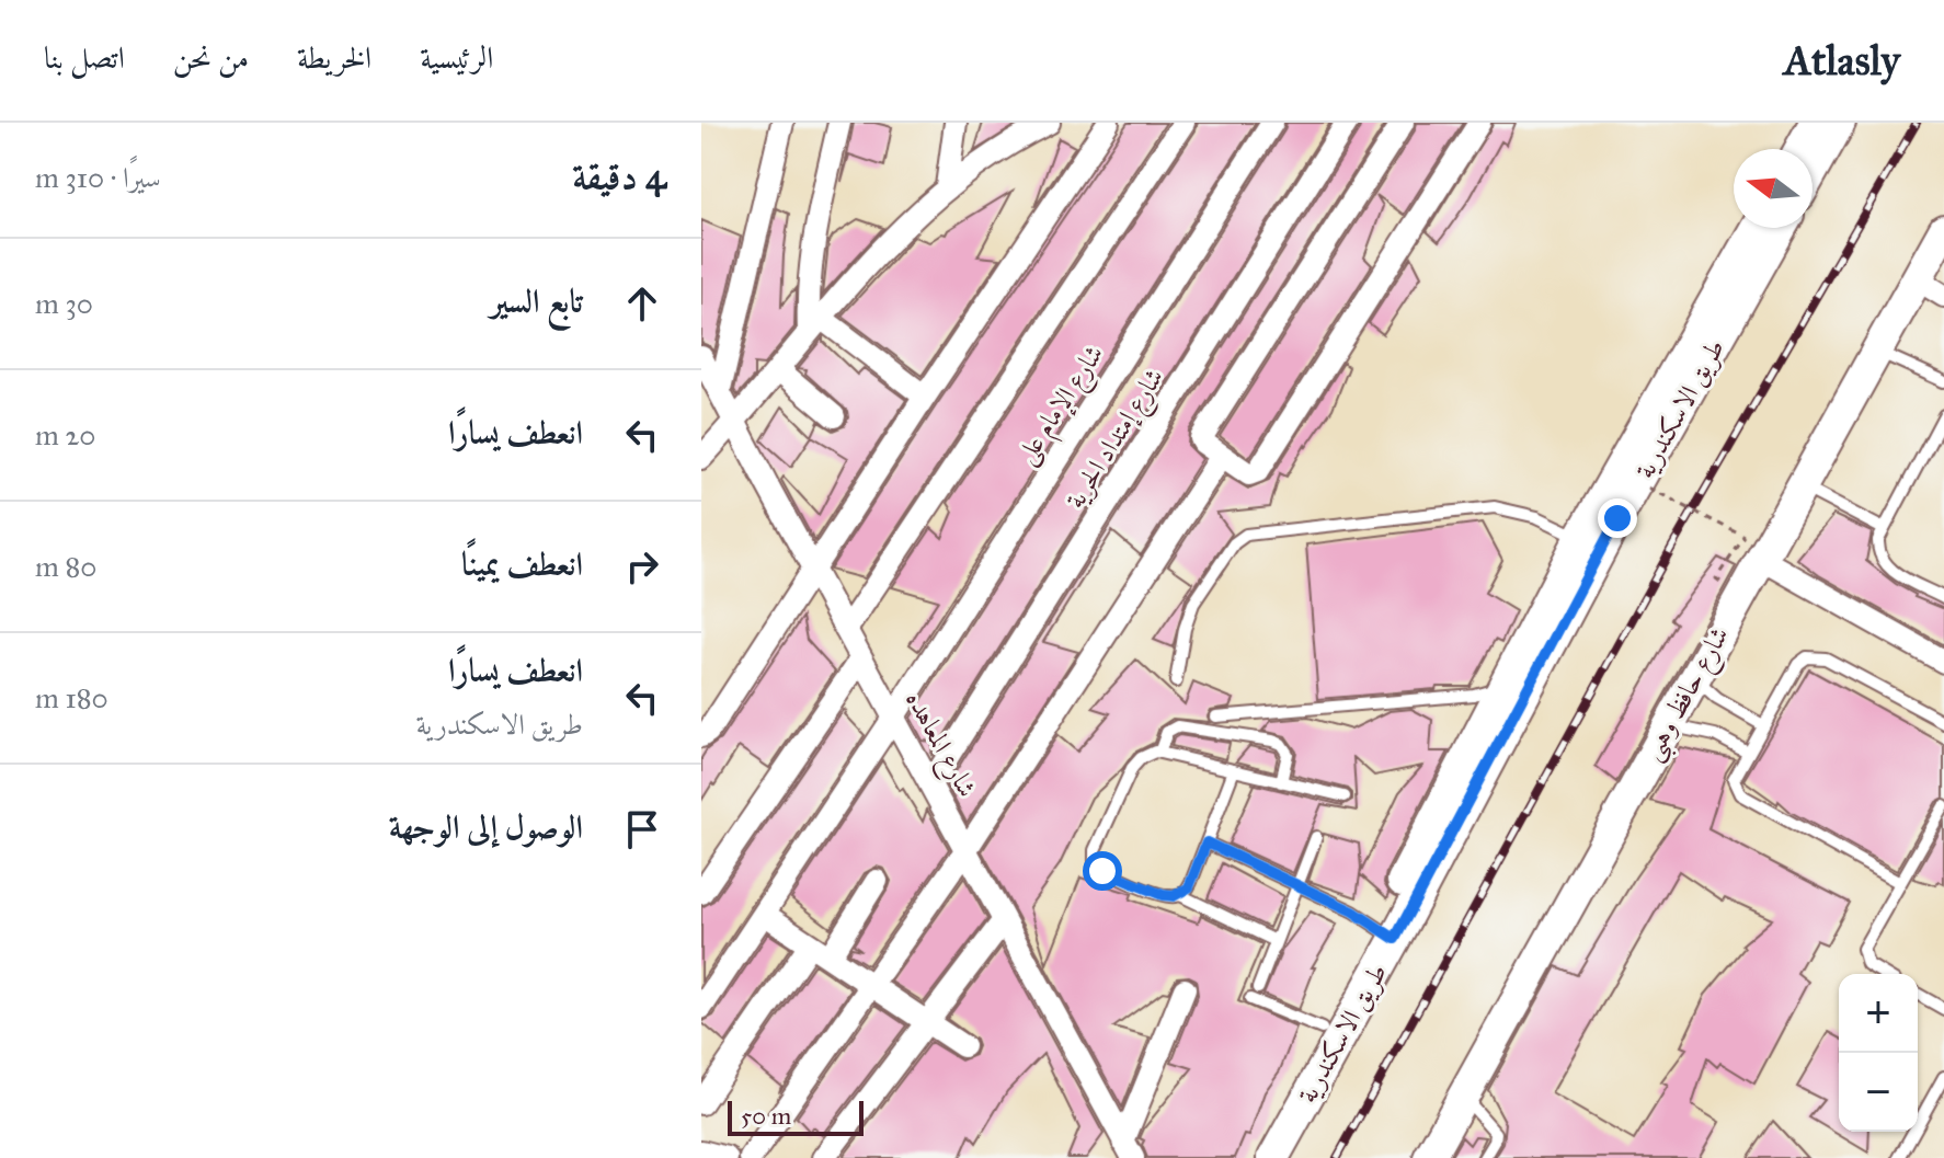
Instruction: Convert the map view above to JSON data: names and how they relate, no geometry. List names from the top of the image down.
{
  "streets": {
    "main road": ["طريق الاسكندرية", "شارع حافظ وهبى"],
    "street": ["شارع الإمام على", "شارع إمتداد الحرية", "شارع المعاهده"]
  },
  "crossings": [
    ["شارع الإمام على", "شارع المعاهده"],
    ["شارع إمتداد الحرية", "شارع المعاهده"]
  ],
  "scale_bar": "50 m",
  "north": "left",
  "page": {
    "header": "Atlasly",
    "nav": [
      "الرئيسية",
      "الخريطة",
      "من نحن",
      "اتصل بنا"
    ],
    "heading": ["4 دقيقة", "سيرًا · 310 m"],
    "list": [
      ["تابع السير", "30 m"],
      ["انعطف يسارًا", "20 m"],
      ["انعطف يمينًا", "80 m"],
      ["انعطف يسارًا", "طريق الاسكندرية", "180 m"],
      "الوصول إلى الوجهة"
    ],
    "map_buttons": ["+", "−"],
    "scale": "50 m"
  }
}
